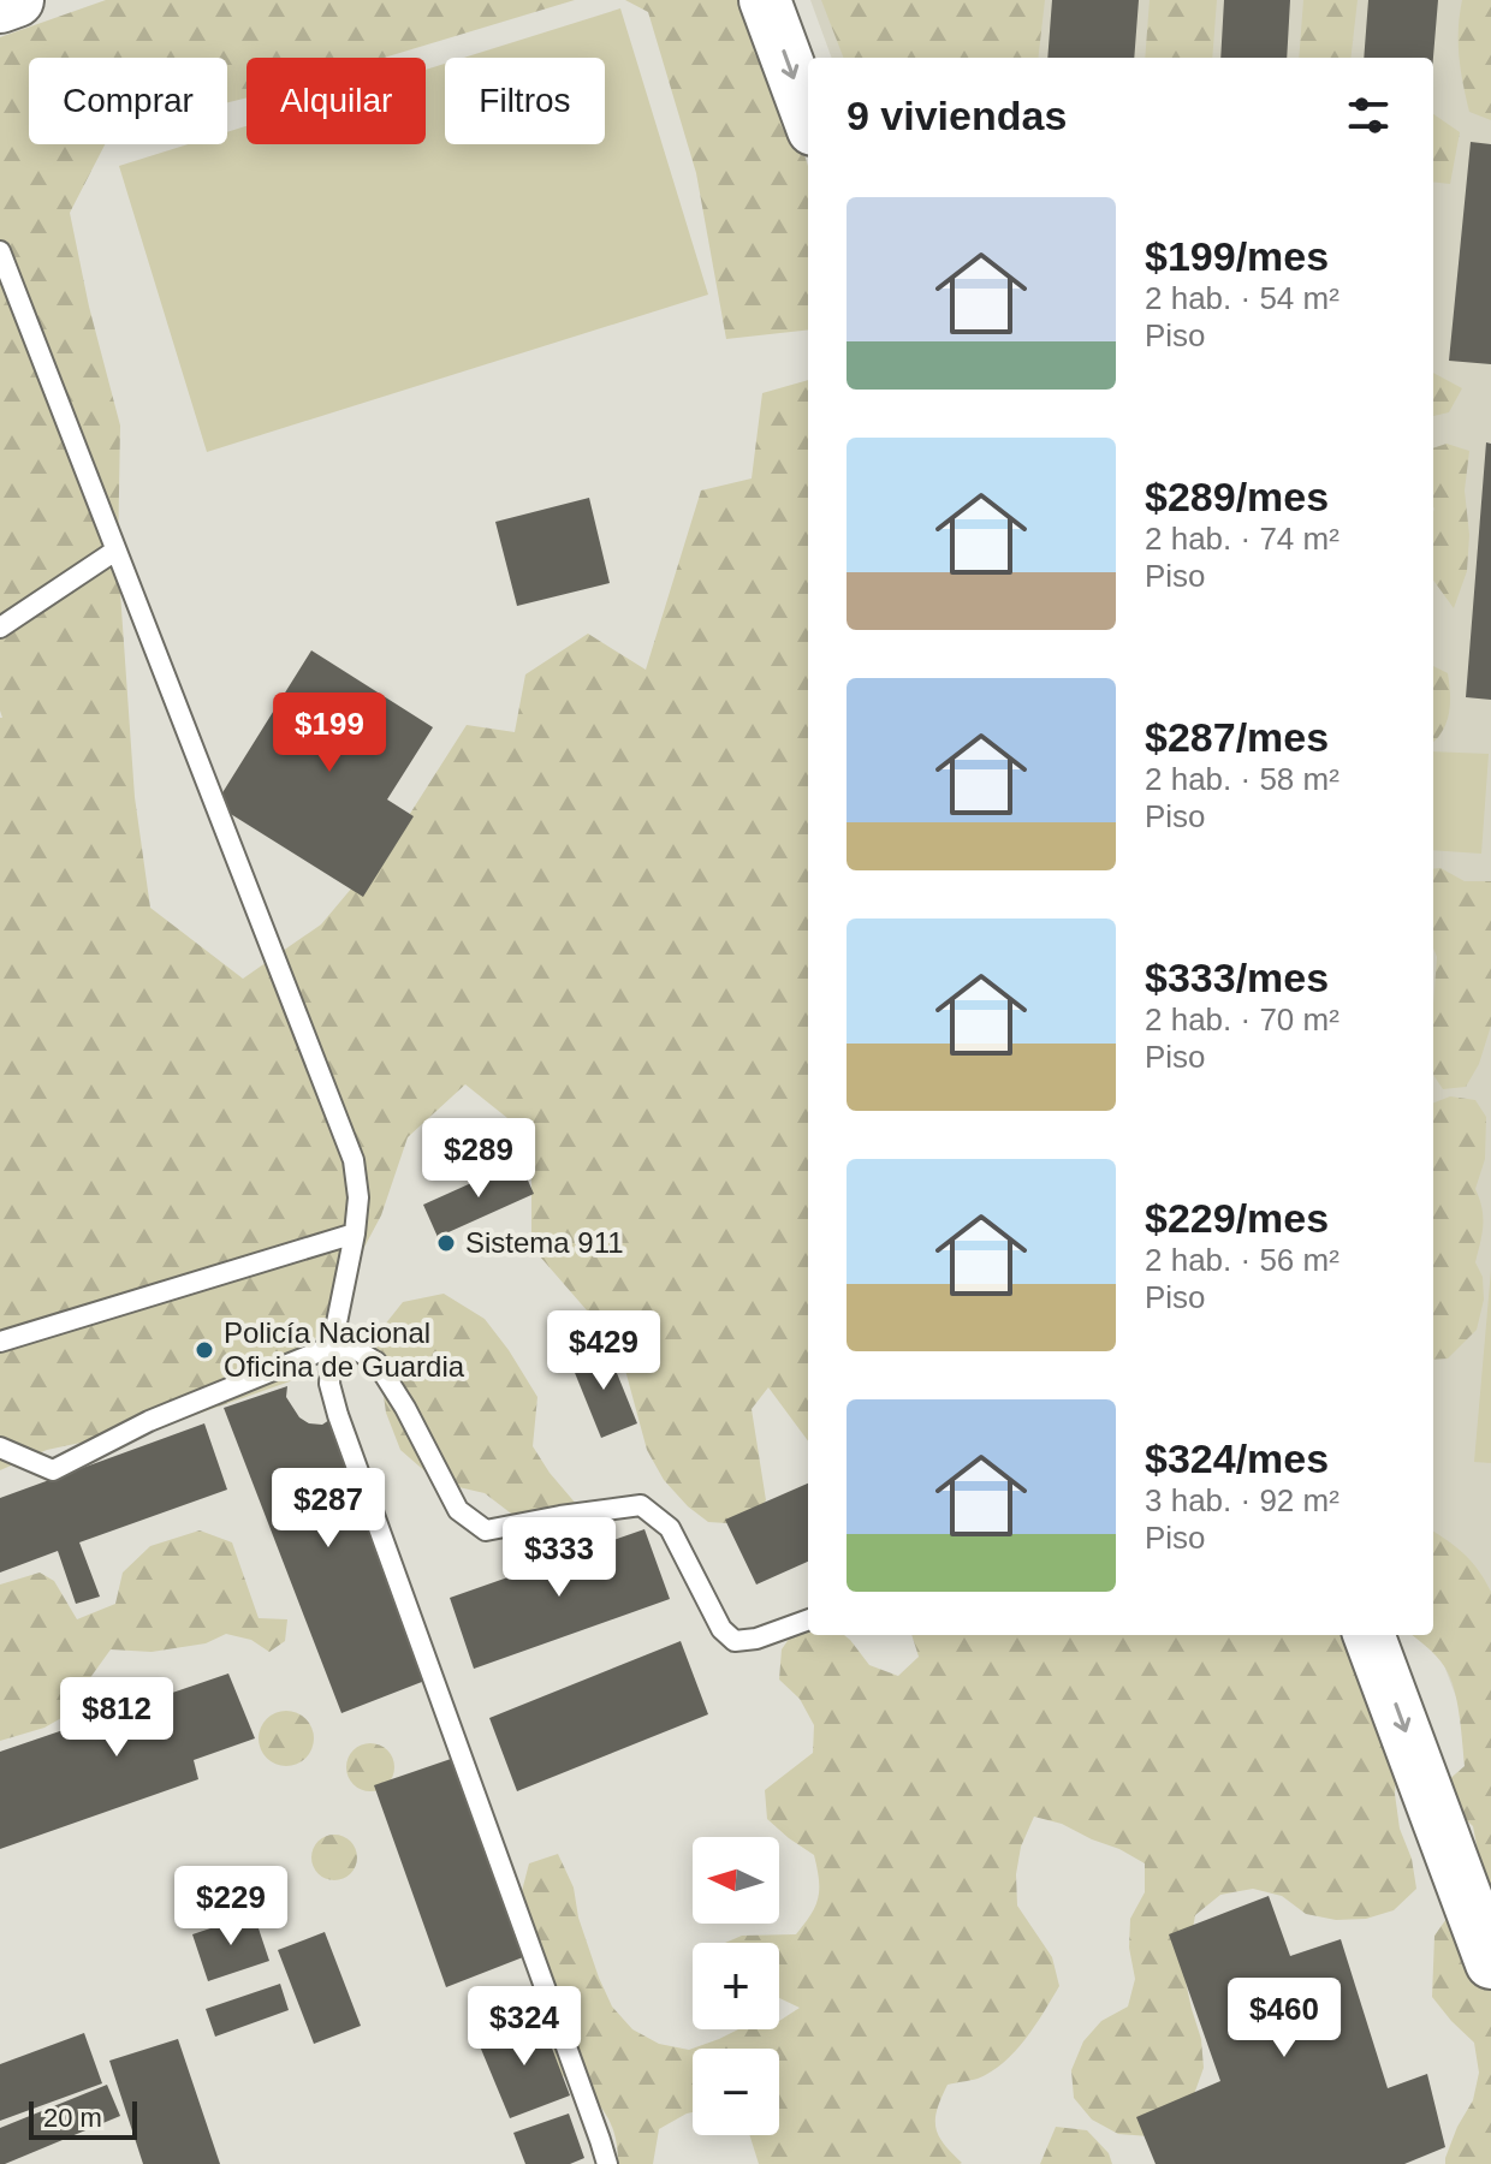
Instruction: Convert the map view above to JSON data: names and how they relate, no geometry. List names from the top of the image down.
{
  "places": ["Sistema 911", "Policía Nacional Oficina de Guardia"],
  "scale_bar": "20 m",
  "north": "left",
  "page": {
    "chip": ["Comprar", "Alquilar", "Filtros"],
    "heading": "9 viviendas",
    "list": [
      {
        "name": "$199/mes",
        "note": "2 hab. · 54 m² · Piso"
      },
      {
        "name": "$289/mes",
        "note": "2 hab. · 74 m² · Piso"
      },
      {
        "name": "$287/mes",
        "note": "2 hab. · 58 m² · Piso"
      },
      {
        "name": "$333/mes",
        "note": "2 hab. · 70 m² · Piso"
      },
      {
        "name": "$229/mes",
        "note": "2 hab. · 56 m² · Piso"
      },
      {
        "name": "$324/mes",
        "note": "3 hab. · 92 m² · Piso"
      }
    ],
    "price": [
      "$199",
      "$289",
      "$429",
      "$287",
      "$333",
      "$812",
      "$229",
      "$460",
      "$324"
    ],
    "map_buttons": ["+", "−"],
    "scale": "20 m"
  }
}
